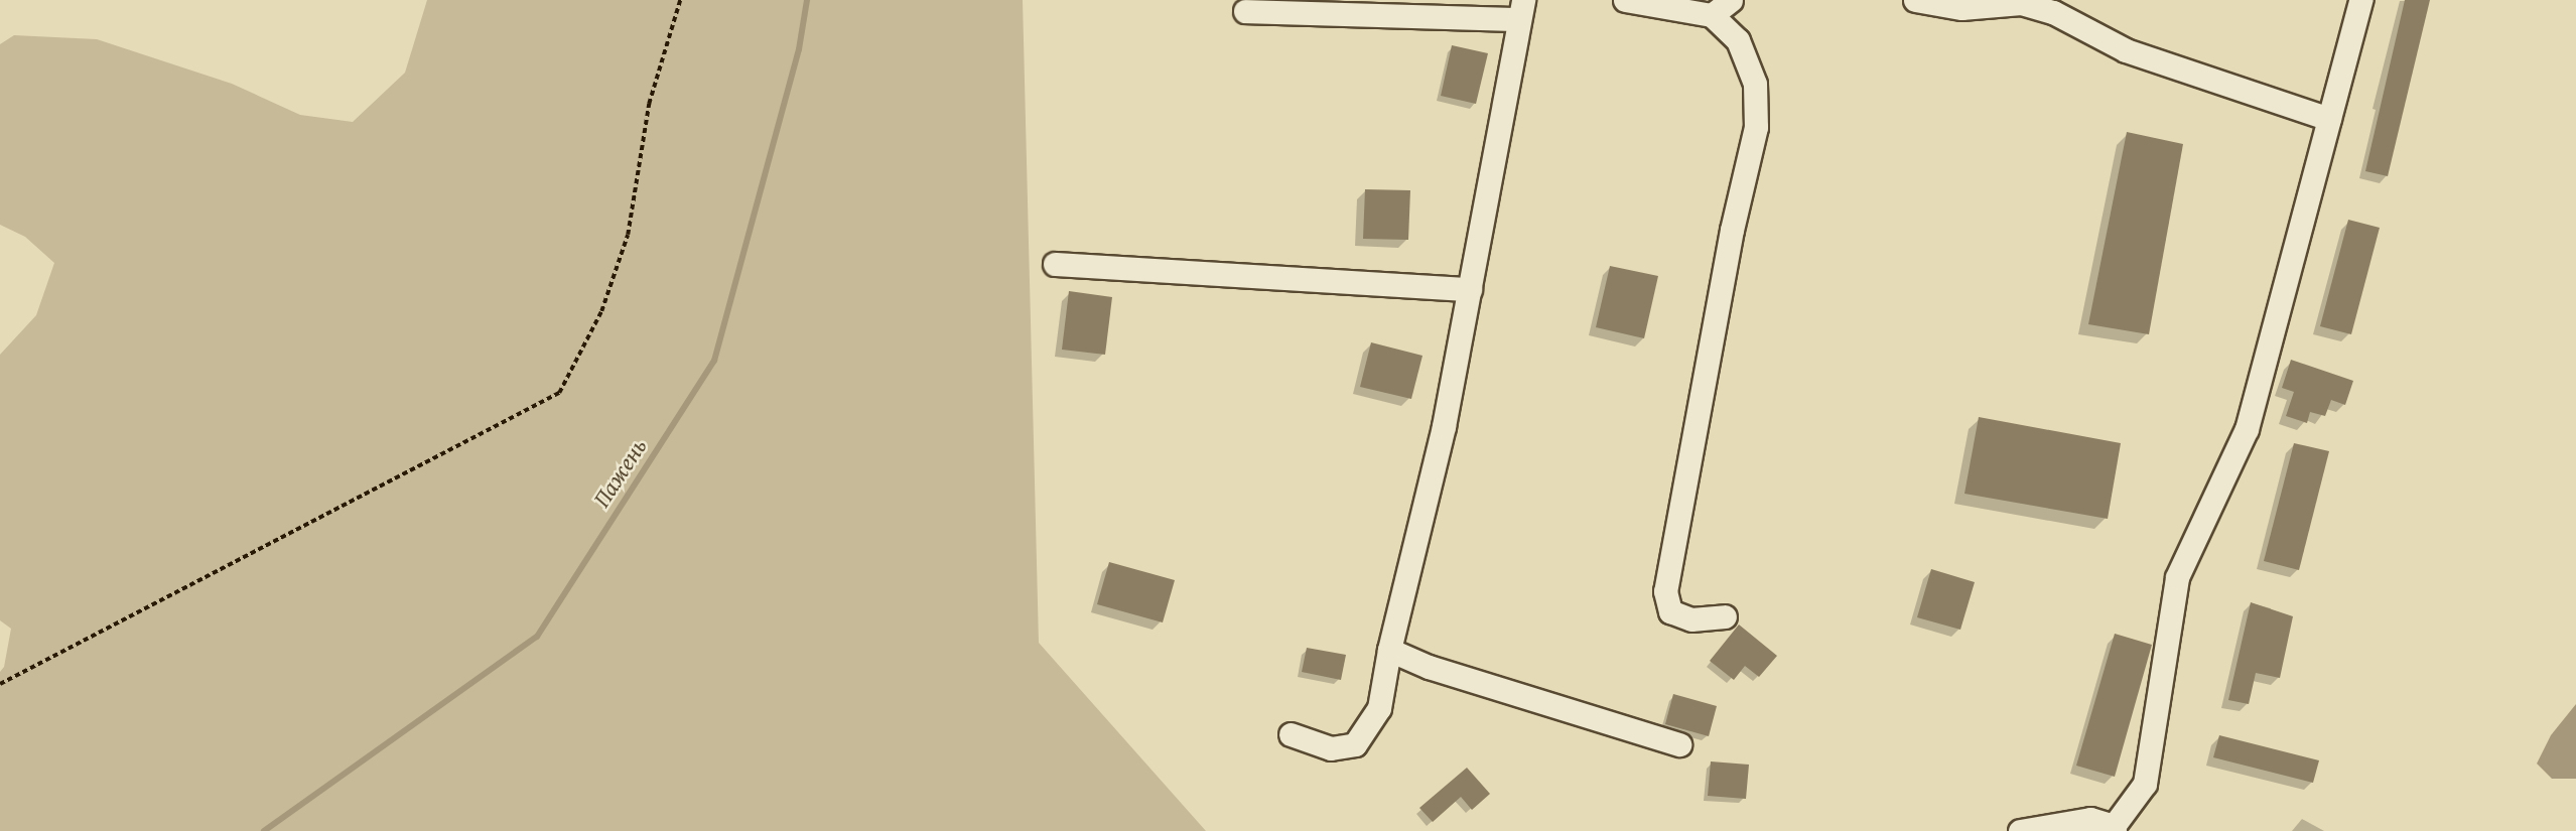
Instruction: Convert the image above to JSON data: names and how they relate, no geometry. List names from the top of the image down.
{
  "water": ["Пажень"]
}
